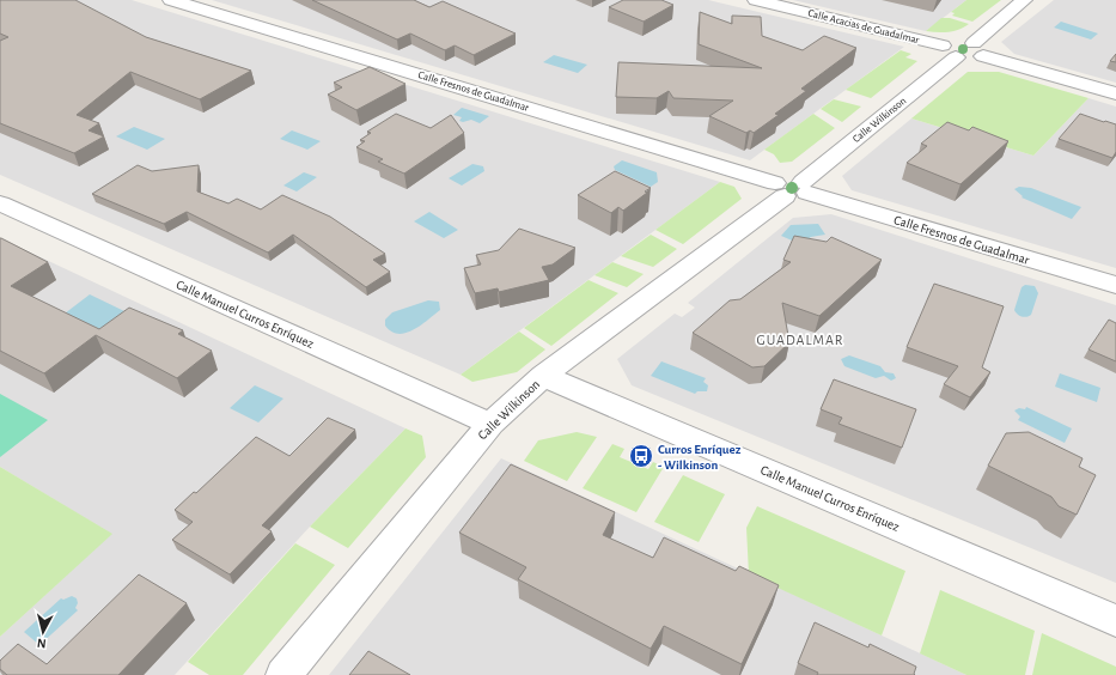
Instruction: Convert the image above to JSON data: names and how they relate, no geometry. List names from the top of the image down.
{
  "streets": {
    "street": [
      "Calle Acacias de Guadalmar",
      "Calle Fresnos de Guadalmar",
      "Calle Wilkinson",
      "Calle Manuel Curros Enríquez"
    ]
  },
  "crossings": [
    ["Calle Acacias de Guadalmar", "Calle Wilkinson"],
    ["Calle Fresnos de Guadalmar", "Calle Wilkinson"],
    ["Calle Wilkinson", "Calle Manuel Curros Enríquez"]
  ],
  "districts": ["GUADALMAR"],
  "places": {
    "bus stop": ["Curros Enríquez - Wilkinson"]
  },
  "north": "bottom"
}
